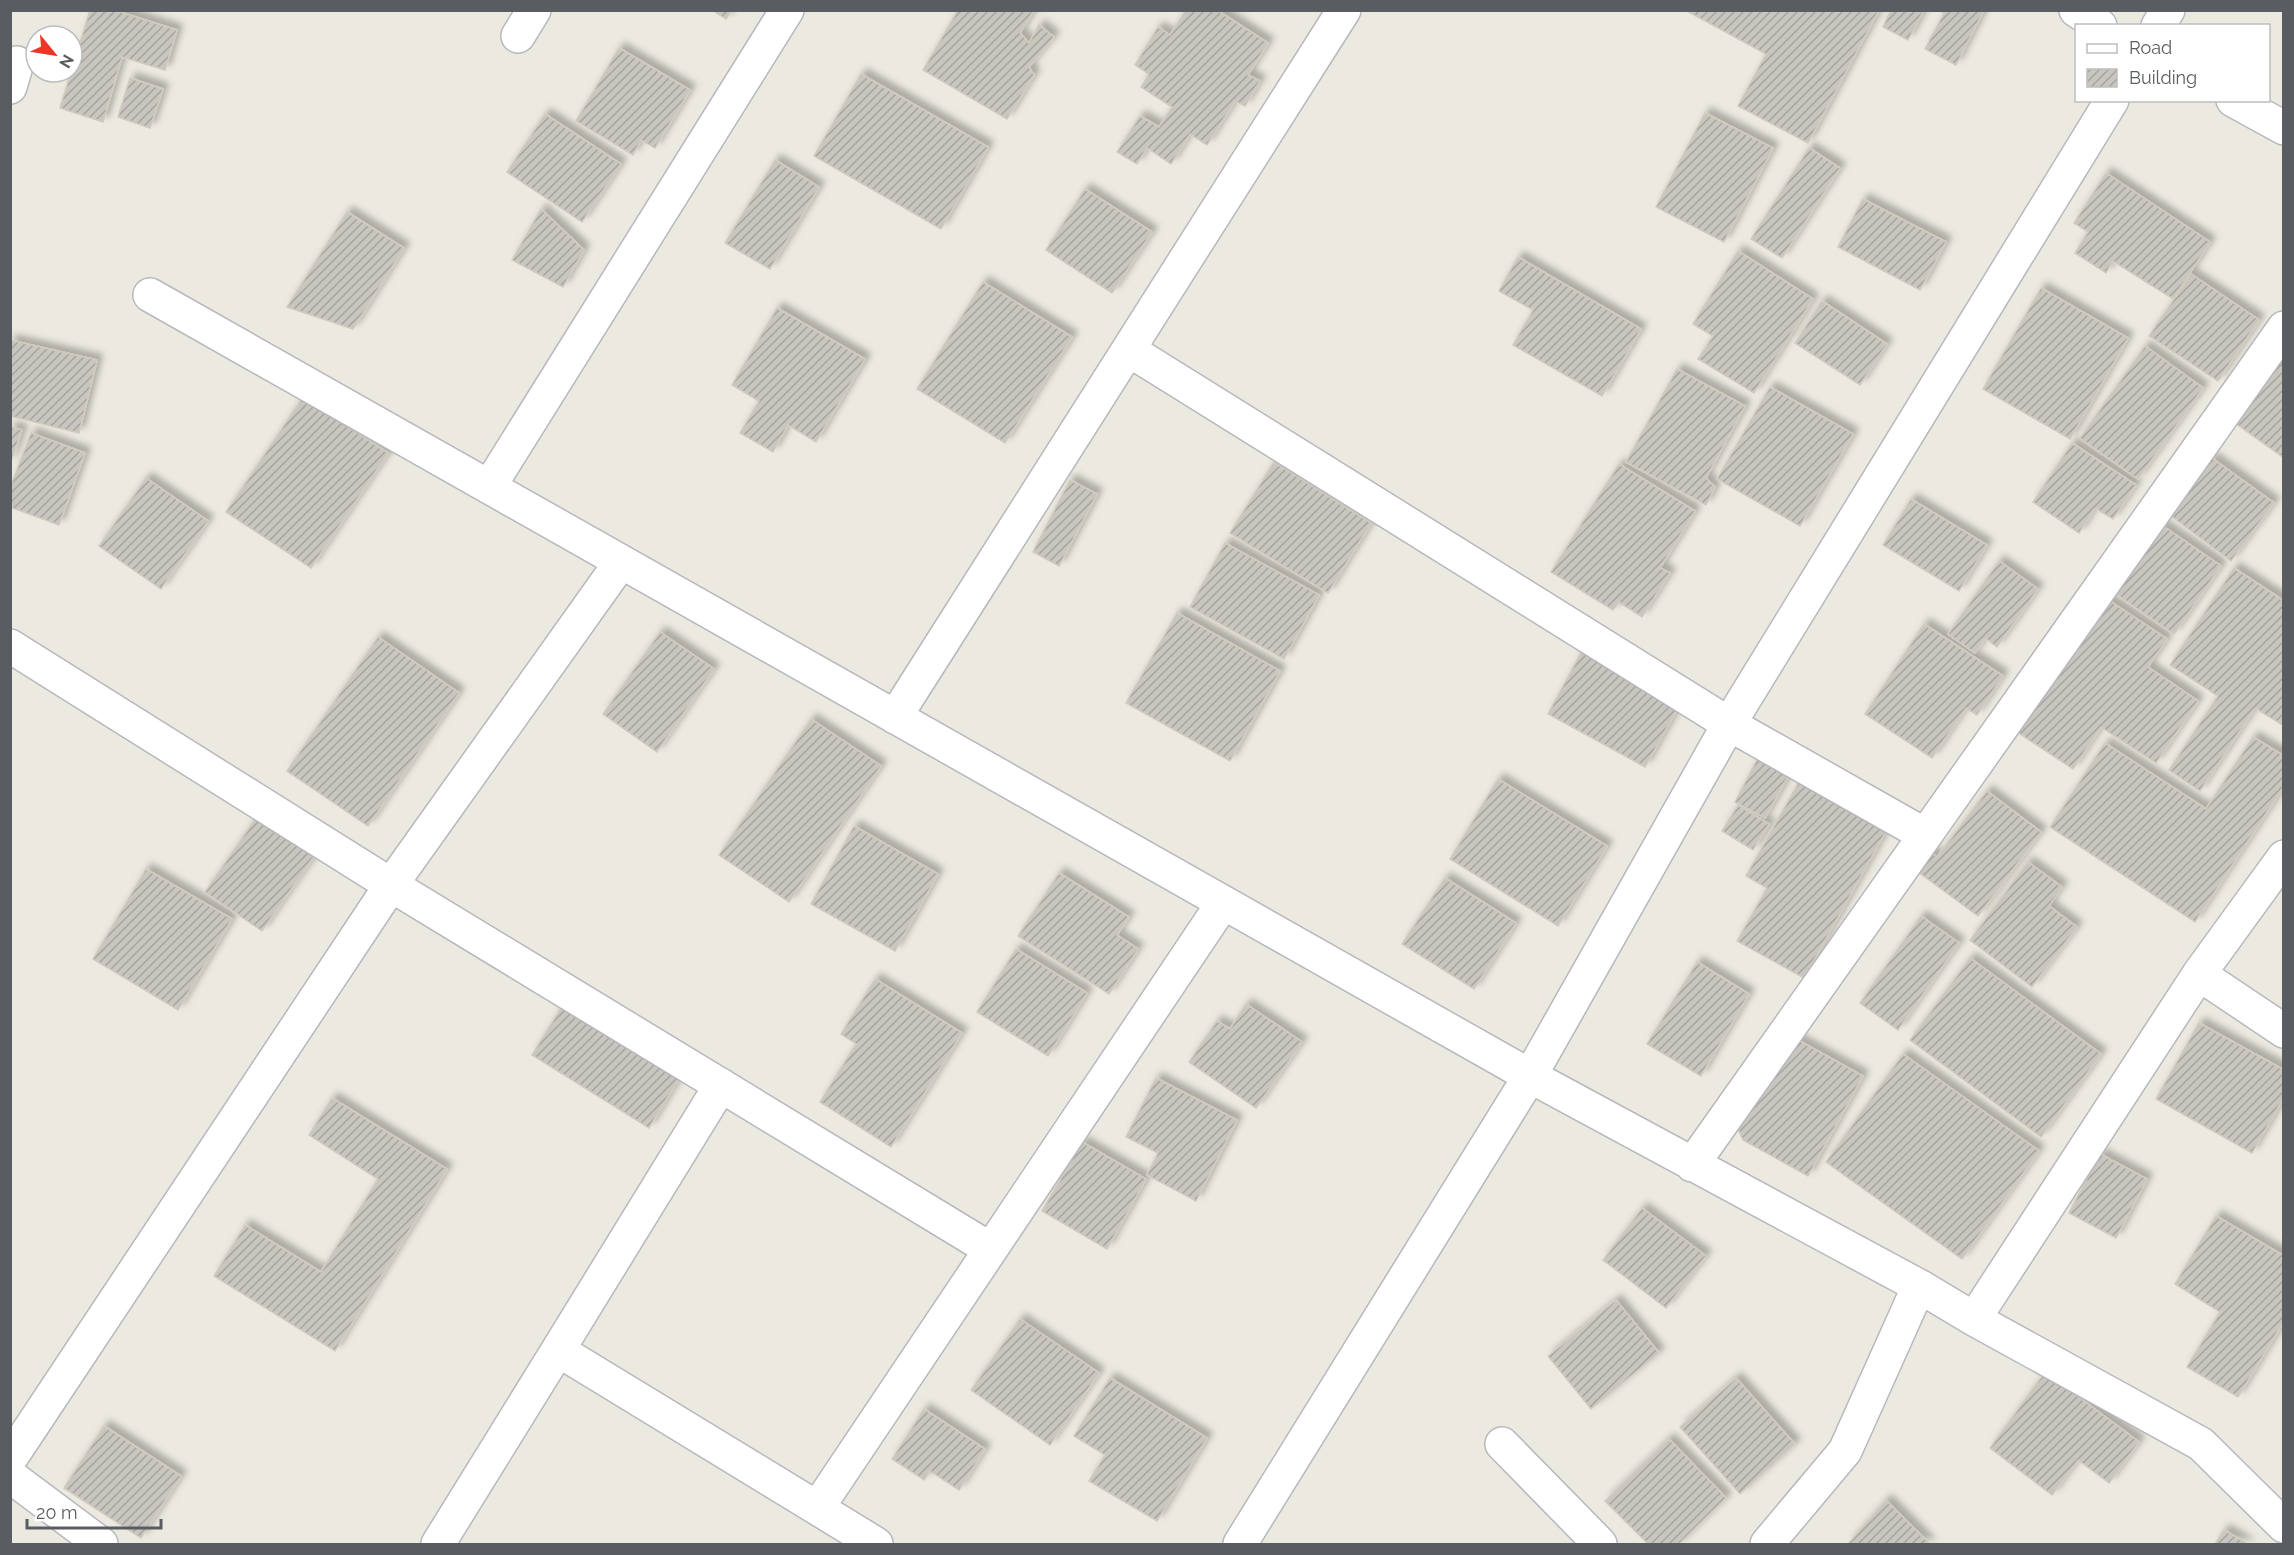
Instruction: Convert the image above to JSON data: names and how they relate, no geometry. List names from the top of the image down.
{
  "legend": ["Road", "Building"],
  "scale_bar": "20 m",
  "north": "bottom right"
}
